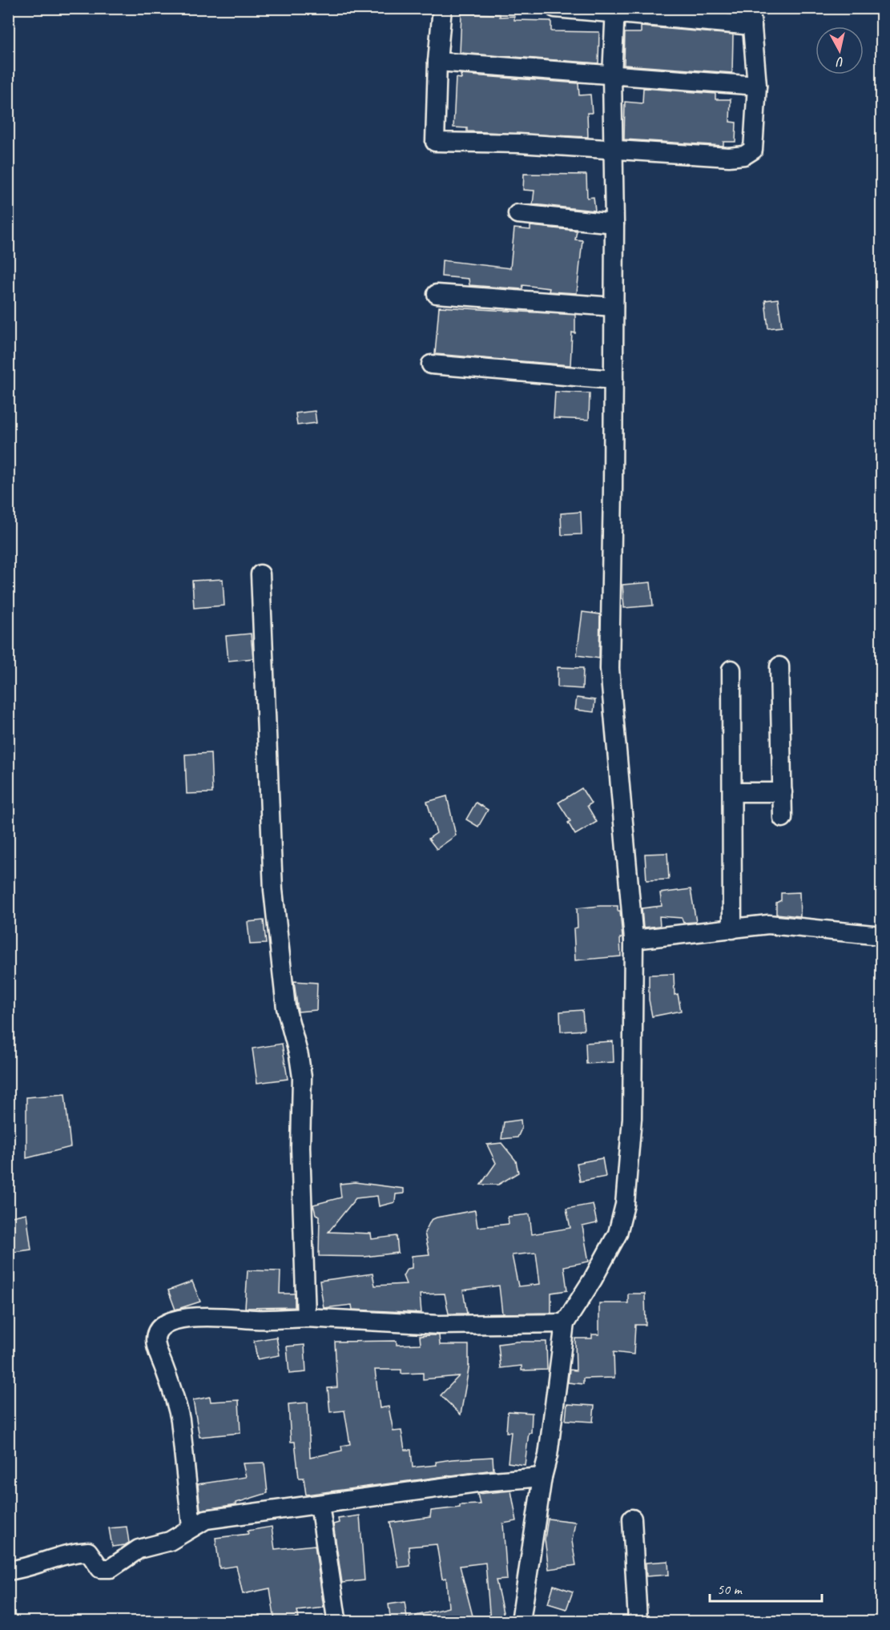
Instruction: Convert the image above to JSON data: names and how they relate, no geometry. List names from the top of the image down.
{
  "scale_bar": "50 m",
  "north": "bottom"
}
